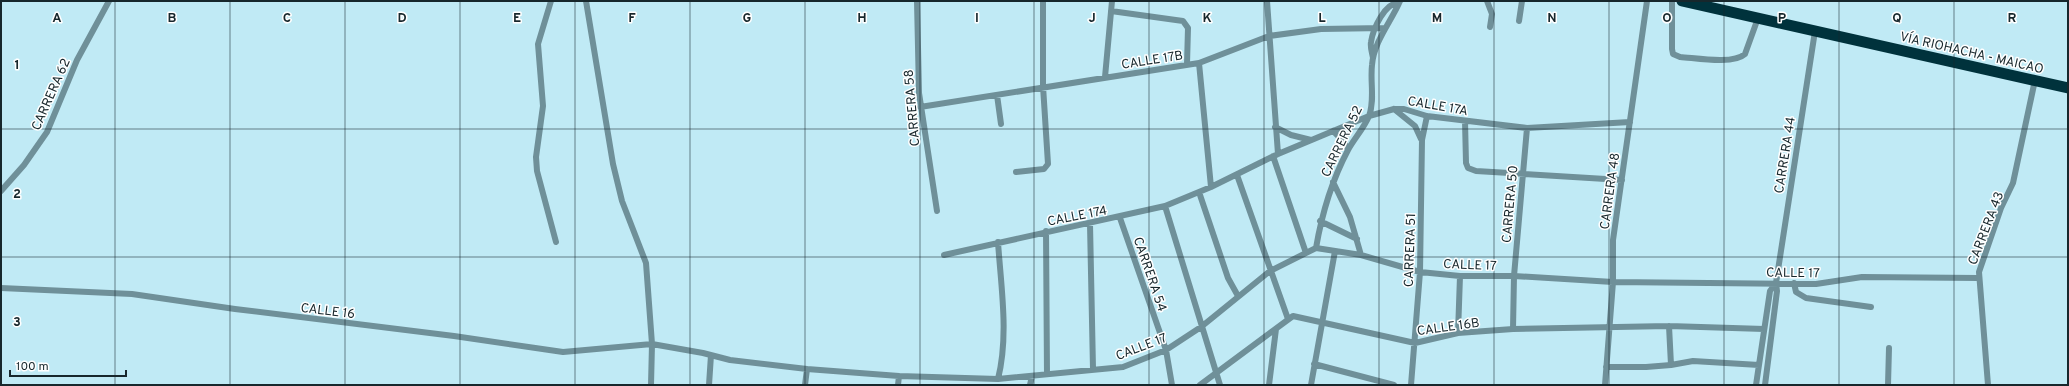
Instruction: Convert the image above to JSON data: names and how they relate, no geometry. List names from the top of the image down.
{
  "streets": {
    "highway": ["VÍA RIOHACHA - MAICAO"],
    "street": [
      "CALLE 17B",
      "CARRERA 62",
      "CALLE 17A",
      "CARRERA 58",
      "CARRERA 52",
      "CARRERA 44",
      "CARRERA 48",
      "CARRERA 50",
      "CALLE 174",
      "CARRERA 43",
      "CARRERA 51",
      "CALLE 17",
      "CARRERA 54",
      "CALLE 16",
      "CALLE 16B"
    ]
  },
  "crossings": [
    ["VÍA RIOHACHA - MAICAO", "CARRERA 44"],
    ["VÍA RIOHACHA - MAICAO", "CARRERA 43"],
    ["CALLE 17B", "CARRERA 58"],
    ["CALLE 17B", "CARRERA 52"],
    ["CALLE 17A", "CARRERA 52"],
    ["CALLE 17A", "CARRERA 48"],
    ["CALLE 17A", "CARRERA 50"],
    ["CALLE 17A", "CALLE 174"],
    ["CALLE 17A", "CARRERA 51"],
    ["CARRERA 52", "CALLE 17"],
    ["CARRERA 44", "CALLE 17"],
    ["CARRERA 44", "CALLE 16B"],
    ["CARRERA 48", "CALLE 17"],
    ["CARRERA 48", "CALLE 16B"],
    ["CARRERA 50", "CALLE 17"],
    ["CARRERA 50", "CALLE 16B"],
    ["CALLE 174", "CARRERA 54"],
    ["CARRERA 43", "CALLE 17"],
    ["CARRERA 51", "CALLE 17"],
    ["CARRERA 51", "CALLE 16B"],
    ["CALLE 17", "CARRERA 54"],
    ["CALLE 17", "CALLE 16"]
  ],
  "scale_bar": "100 m",
  "grid": {
    "columns": [
      "A",
      "B",
      "C",
      "D",
      "E",
      "F",
      "G",
      "H",
      "I",
      "J",
      "K",
      "L",
      "M",
      "N",
      "O",
      "P",
      "Q",
      "R"
    ],
    "rows": ["1", "2", "3"]
  }
}
